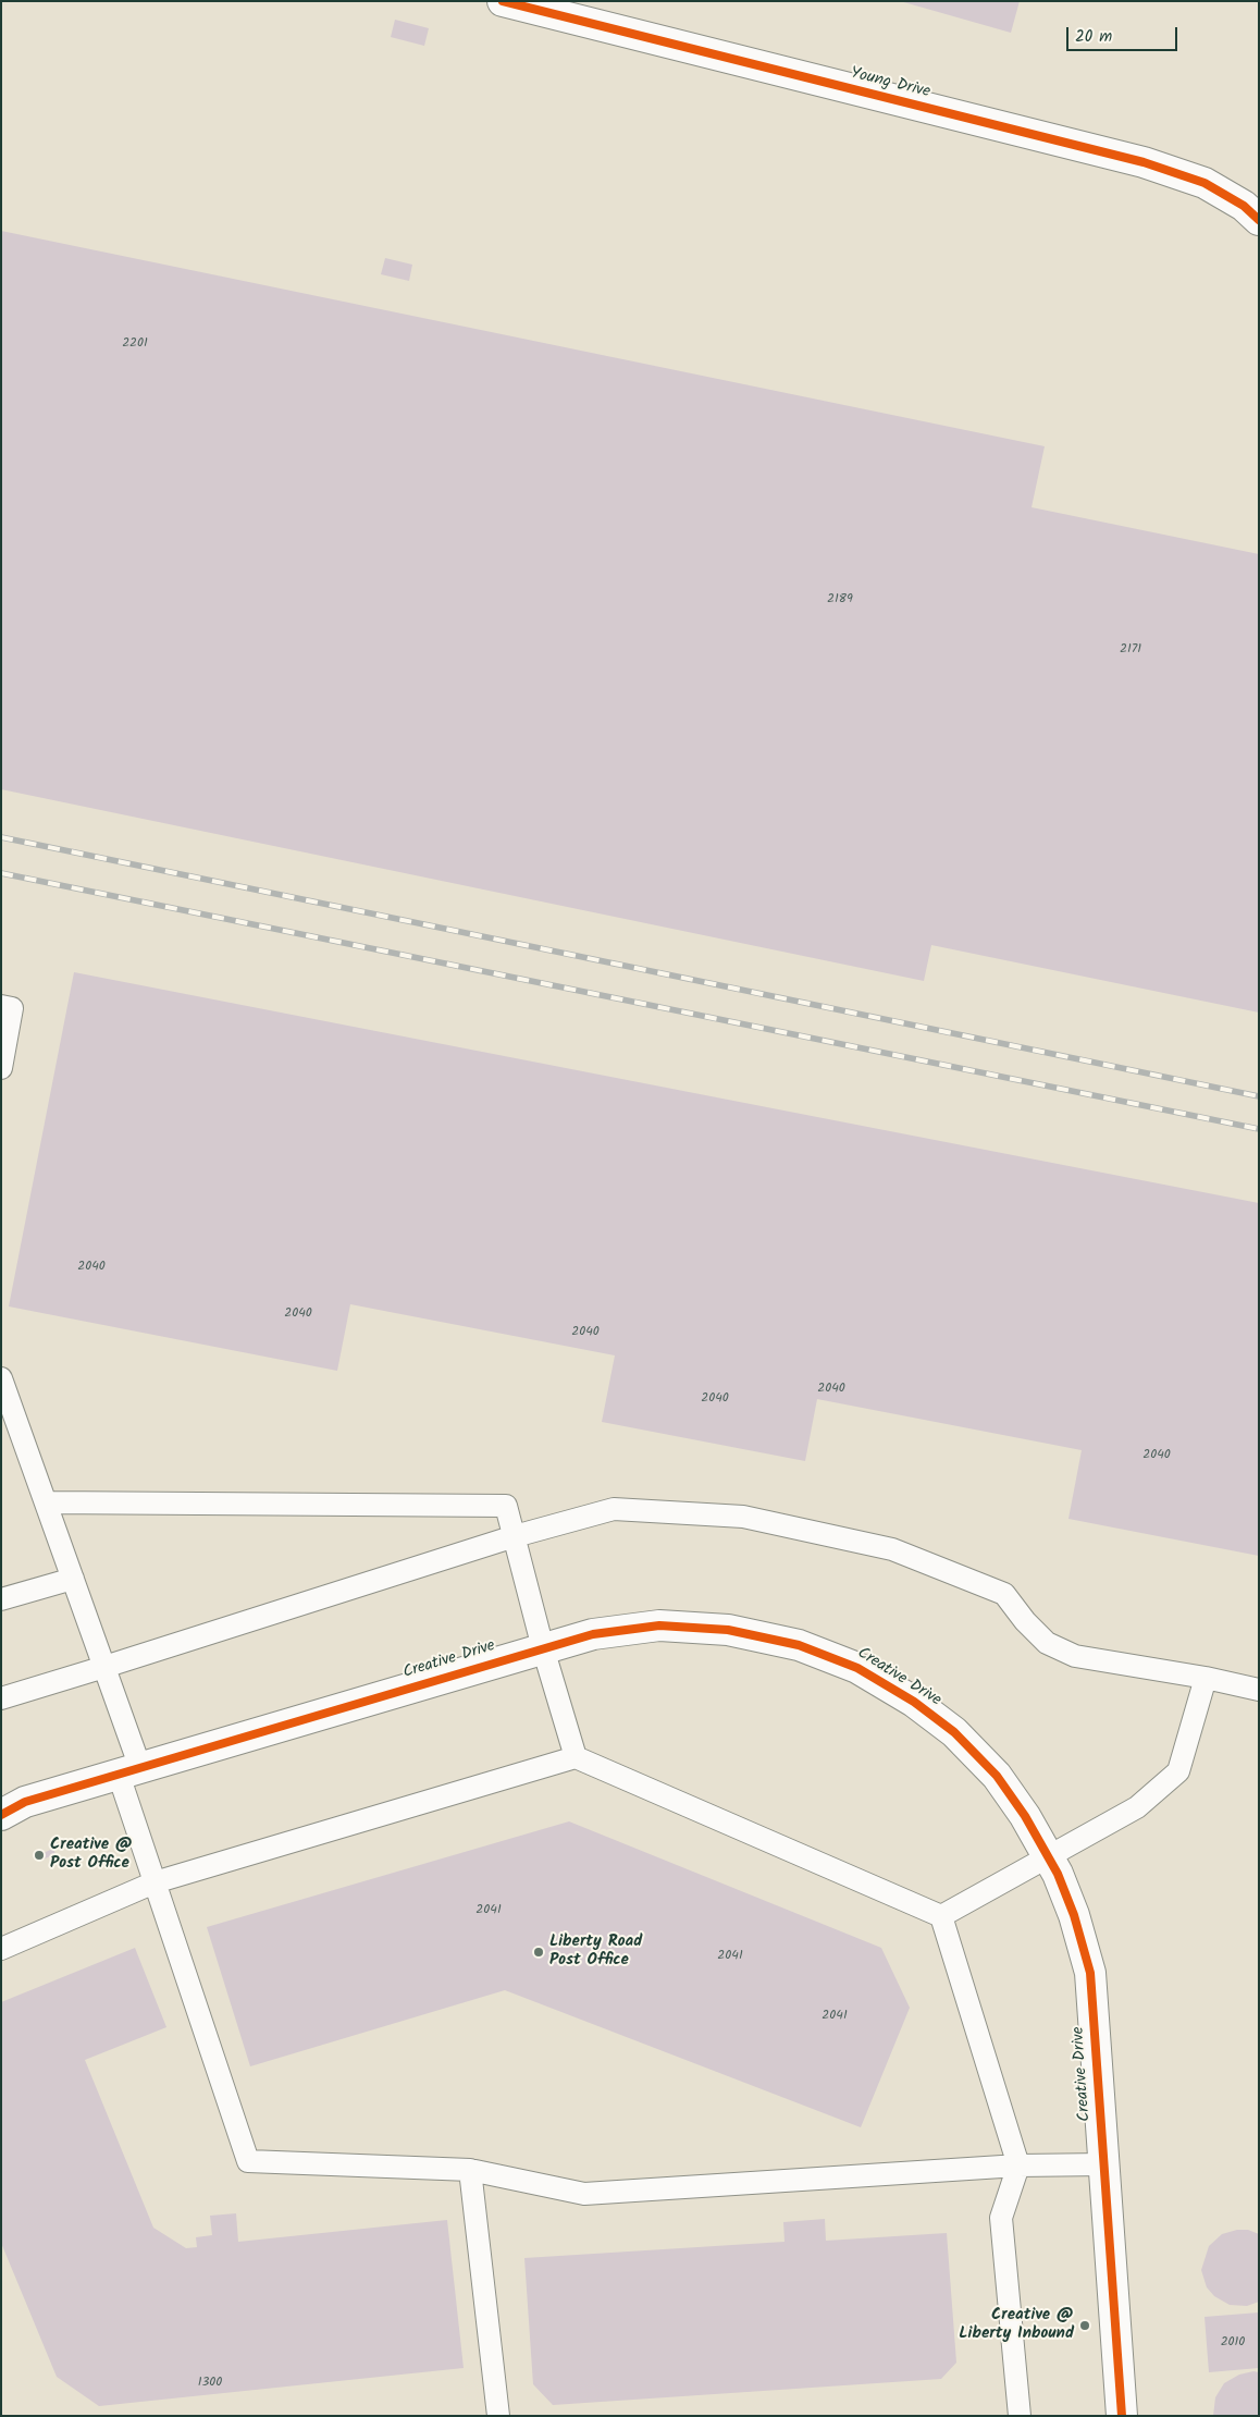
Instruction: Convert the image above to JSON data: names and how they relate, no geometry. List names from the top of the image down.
{
  "streets": {
    "street": ["Young Drive", "Creative Drive"]
  },
  "places": ["Creative @ Post Office", "Liberty Road Post Office", "Creative @ Liberty Inbound"],
  "house_numbers": [
    "2201",
    "2189",
    "2171",
    "2040",
    "2040",
    "2040",
    "2040",
    "2040",
    "2040",
    "2041",
    "2041",
    "2041",
    "2010",
    "1300"
  ],
  "scale_bar": "20 m"
}
